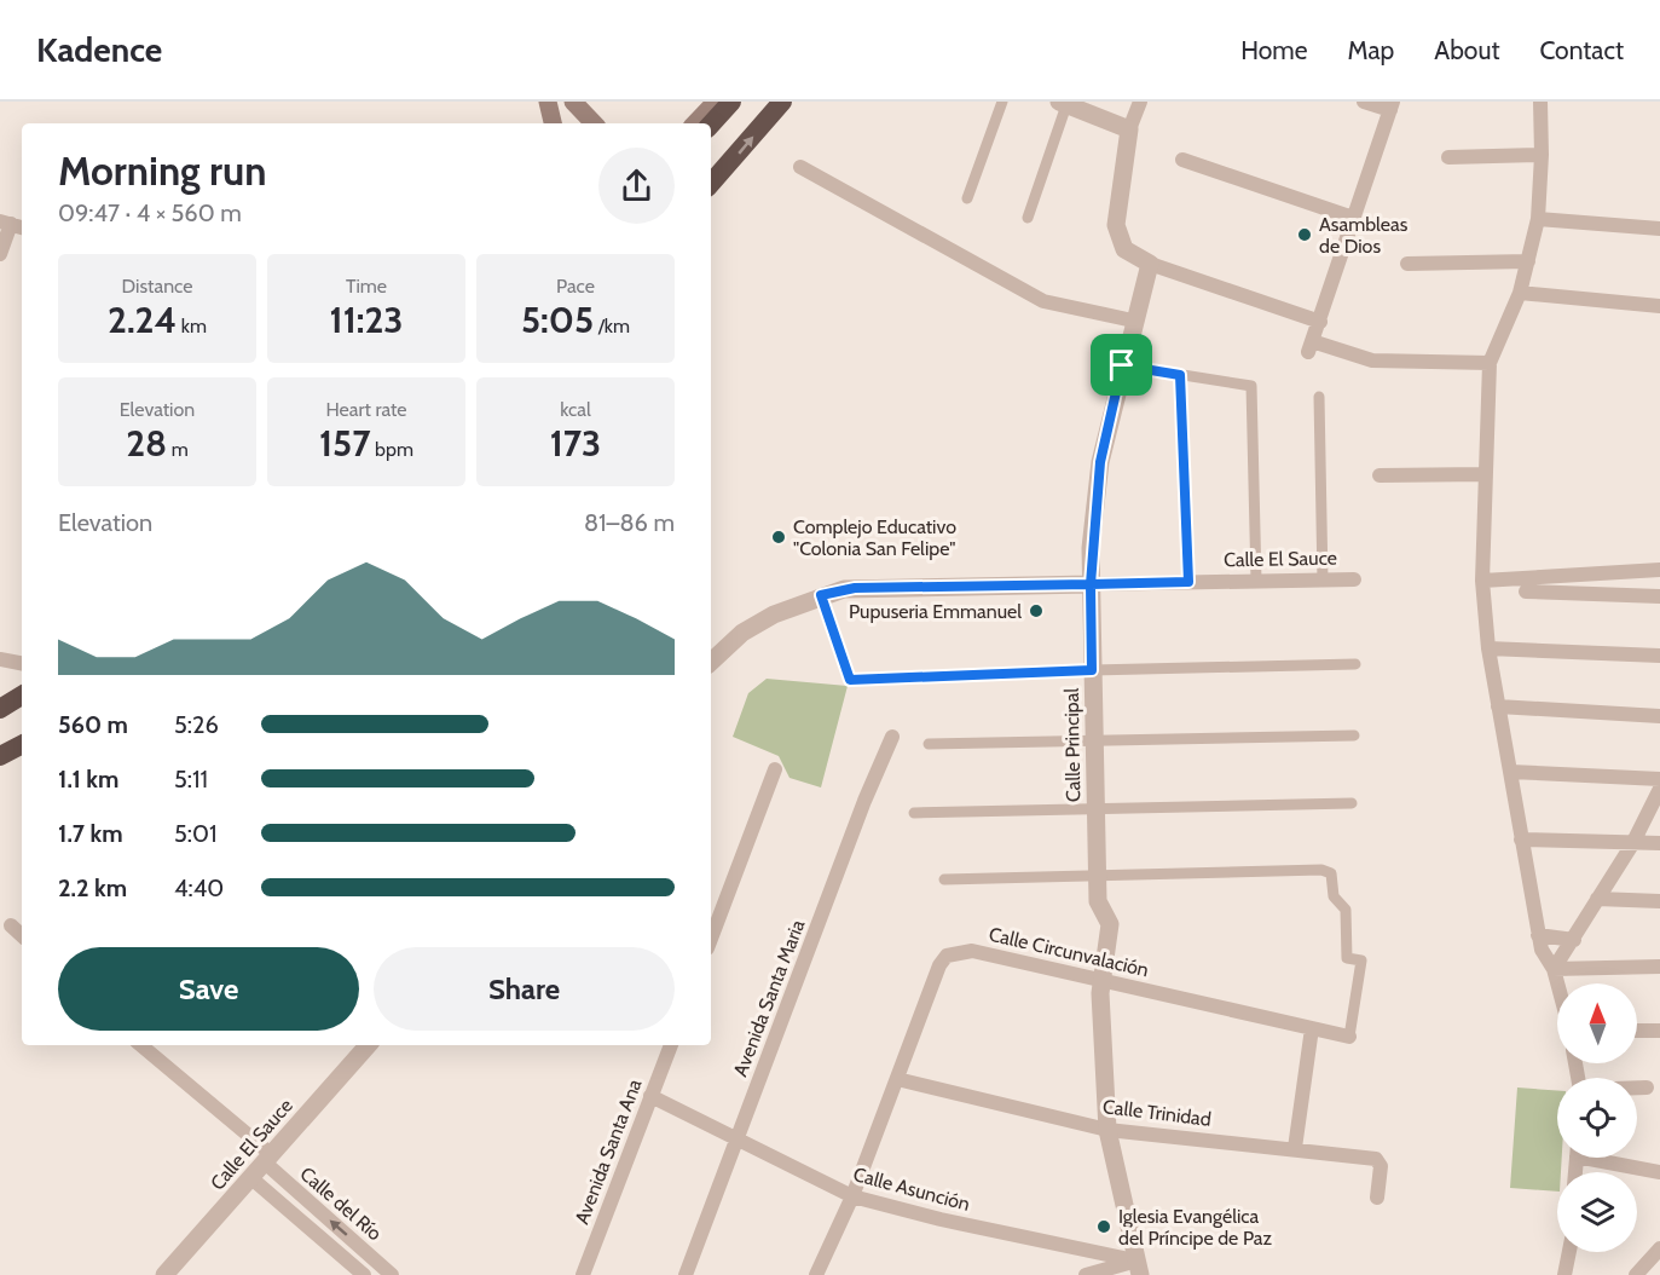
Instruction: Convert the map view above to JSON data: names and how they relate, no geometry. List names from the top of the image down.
{
  "streets": {
    "street": [
      "Calle El Sauce",
      "Calle Principal",
      "Calle Circunvalación",
      "Avenida Santa Maria",
      "Calle Trinidad",
      "Avenida Santa Ana",
      "Calle Asunción",
      "Calle del Río"
    ]
  },
  "crossings": [
    ["Calle El Sauce", "Calle Principal"],
    ["Calle El Sauce", "Calle del Río"],
    ["Calle Principal", "Calle Circunvalación"],
    ["Calle Principal", "Calle Trinidad"],
    ["Calle Principal", "Calle Asunción"],
    ["Calle Circunvalación", "Calle Trinidad"],
    ["Calle Circunvalación", "Calle Asunción"],
    ["Avenida Santa Maria", "Calle Asunción"],
    ["Avenida Santa Ana", "Calle Asunción"]
  ],
  "places": [
    "Asambleas de Dios",
    "Complejo Educativo \"Colonia San Felipe\"",
    "Pupuseria Emmanuel",
    "Iglesia Evangélica del Príncipe de Paz"
  ],
  "north": "top",
  "page": {
    "header": "Kadence",
    "nav": [
      "Home",
      "Map",
      "About",
      "Contact"
    ],
    "heading": ["Morning run", "09:47 · 4 × 560 m"],
    "stats": [
      ["Distance", "2.24 km"],
      ["Time", "11:23"],
      ["Pace", "5:05 /km"],
      ["Elevation", "28 m"],
      ["Heart rate", "157 bpm"],
      ["kcal", "173"]
    ],
    "chart": ["Elevation", "81–86 m"],
    "list": [
      {
        "name": "560 m",
        "note": "5:26"
      },
      {
        "name": "1.1 km",
        "note": "5:11"
      },
      {
        "name": "1.7 km",
        "note": "5:01"
      },
      {
        "name": "2.2 km",
        "note": "4:40"
      }
    ],
    "buttons": ["Save", "Share"]
  }
}
